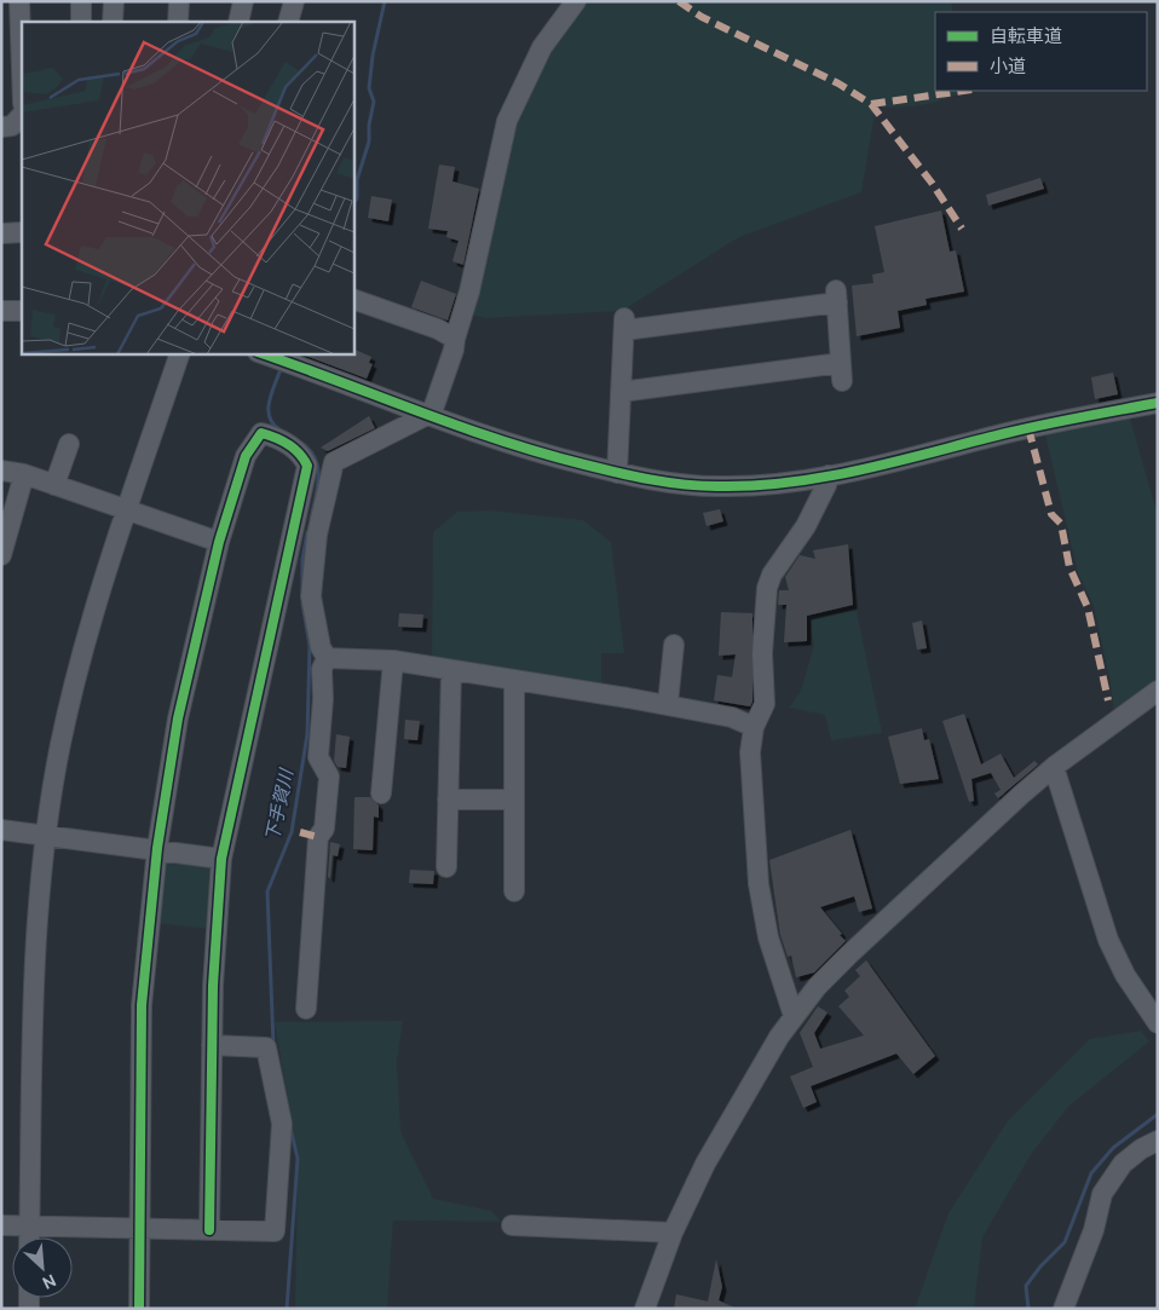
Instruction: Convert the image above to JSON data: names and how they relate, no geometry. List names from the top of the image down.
{
  "water": ["下手賀川"],
  "legend": ["自転車道", "小道"],
  "north": "bottom right"
}
